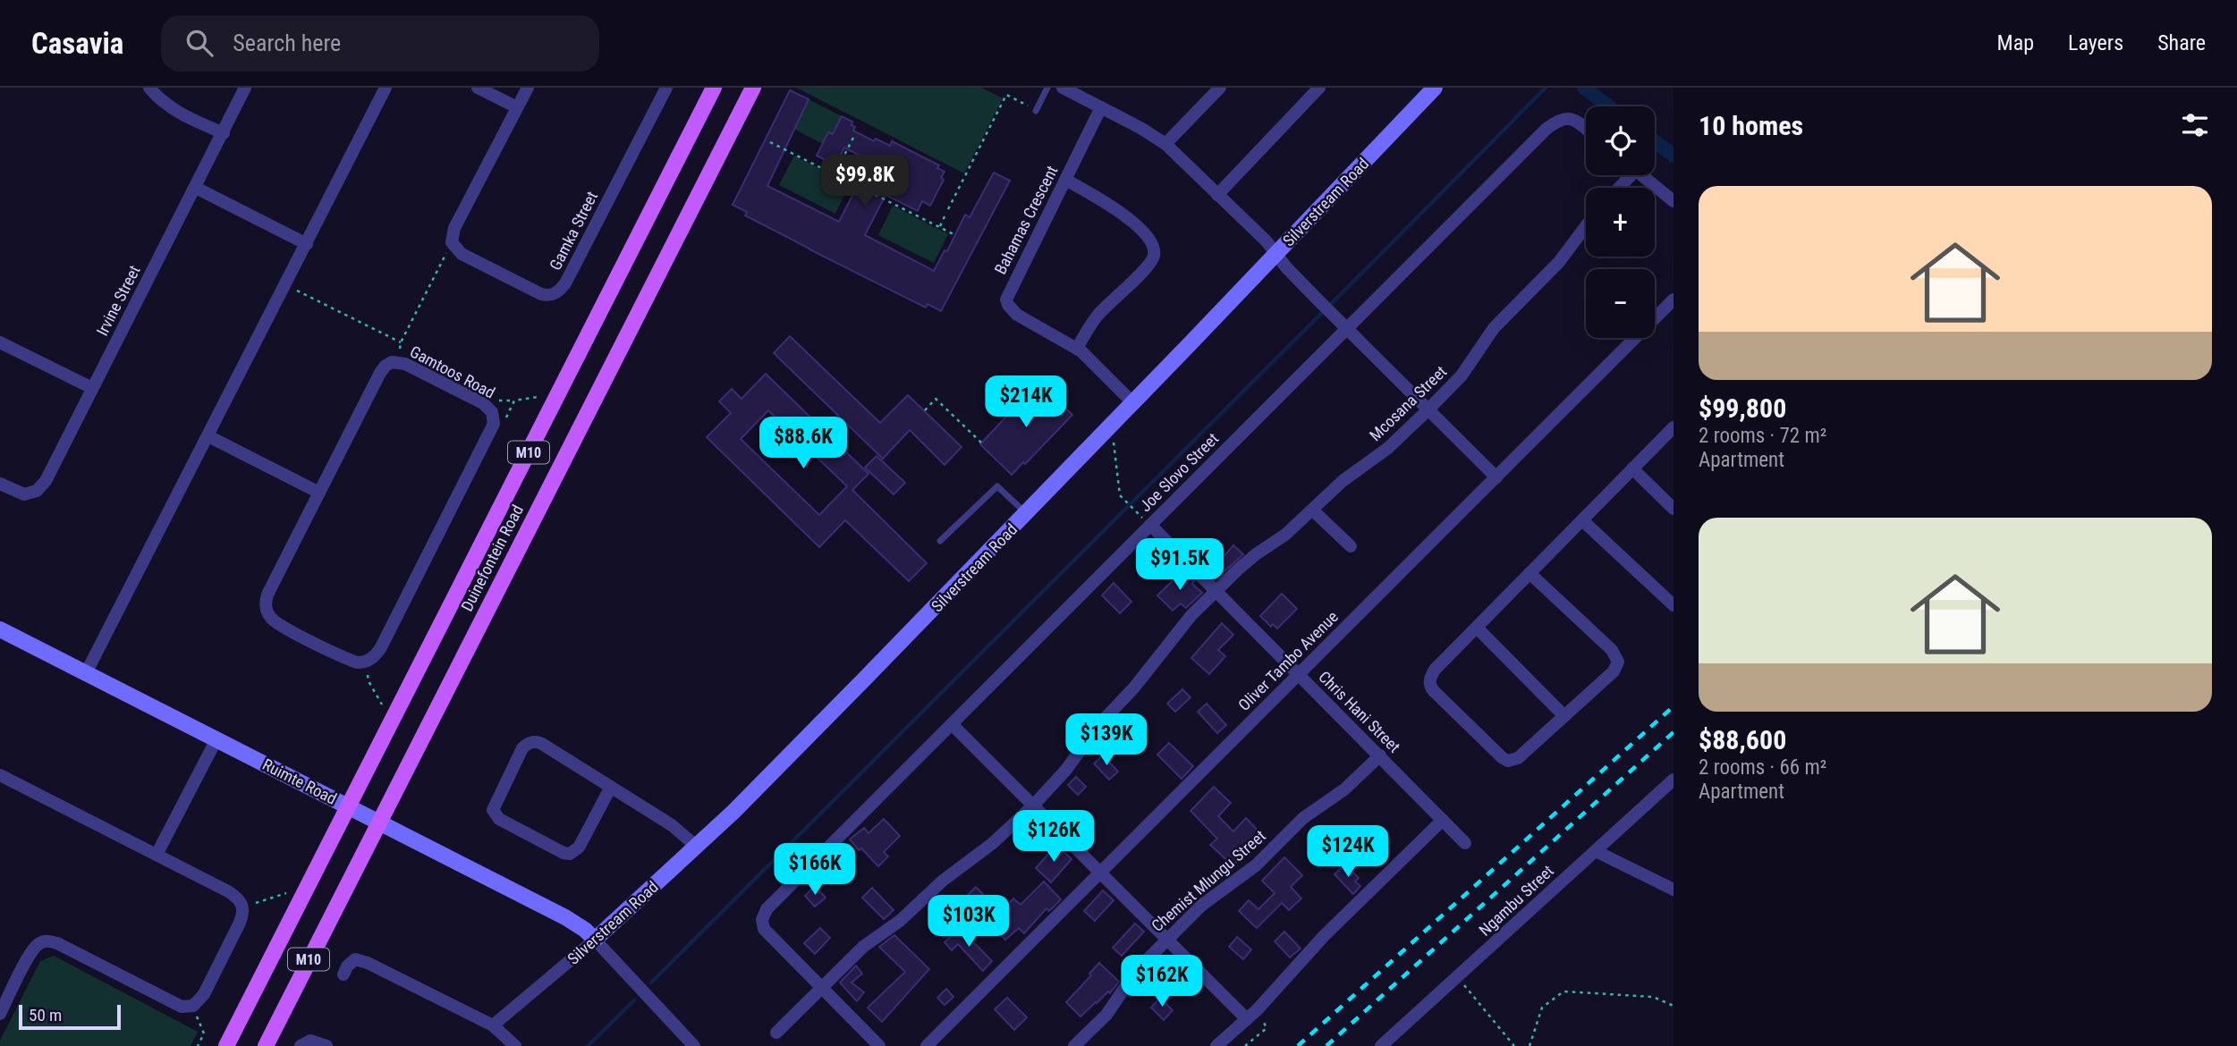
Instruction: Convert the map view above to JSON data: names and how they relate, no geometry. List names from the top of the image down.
{
  "streets": {
    "main road": ["M10", "Duinefontein Road"],
    "street": [
      "Silverstream Road",
      "Bahamas Crescent",
      "Gamka Street",
      "Irvine Street",
      "Gamtoos Road",
      "Mcosana Street",
      "Joe Slovo Street",
      "Oliver Tambo Avenue",
      "Chris Hani Street",
      "Ruimte Road",
      "Chemist Mlungu Street",
      "Ngambu Street"
    ]
  },
  "crossings": [
    ["Silverstream Road", "Bahamas Crescent"],
    ["Silverstream Road", "Ruimte Road"],
    ["Mcosana Street", "Joe Slovo Street"],
    ["Mcosana Street", "Chris Hani Street"],
    ["Joe Slovo Street", "Chris Hani Street"],
    ["Duinefontein Road", "Ruimte Road"],
    ["Oliver Tambo Avenue", "Chris Hani Street"],
    ["Chris Hani Street", "Chemist Mlungu Street"]
  ],
  "scale_bar": "50 m",
  "page": {
    "header": "Casavia",
    "search": "Search here",
    "nav": ["Map", "Layers", "Share"],
    "heading": "10 homes",
    "map_buttons": ["+", "−"],
    "price": [
      "$99.8K",
      "$214K",
      "$88.6K",
      "$91.5K",
      "$139K",
      "$126K",
      "$124K",
      "$166K",
      "$103K",
      "$162K"
    ],
    "list": [
      {
        "name": "$99,800",
        "note": "2 rooms · 72 m² · Apartment"
      },
      {
        "name": "$88,600",
        "note": "2 rooms · 66 m² · Apartment"
      }
    ],
    "scale": "50 m"
  }
}
